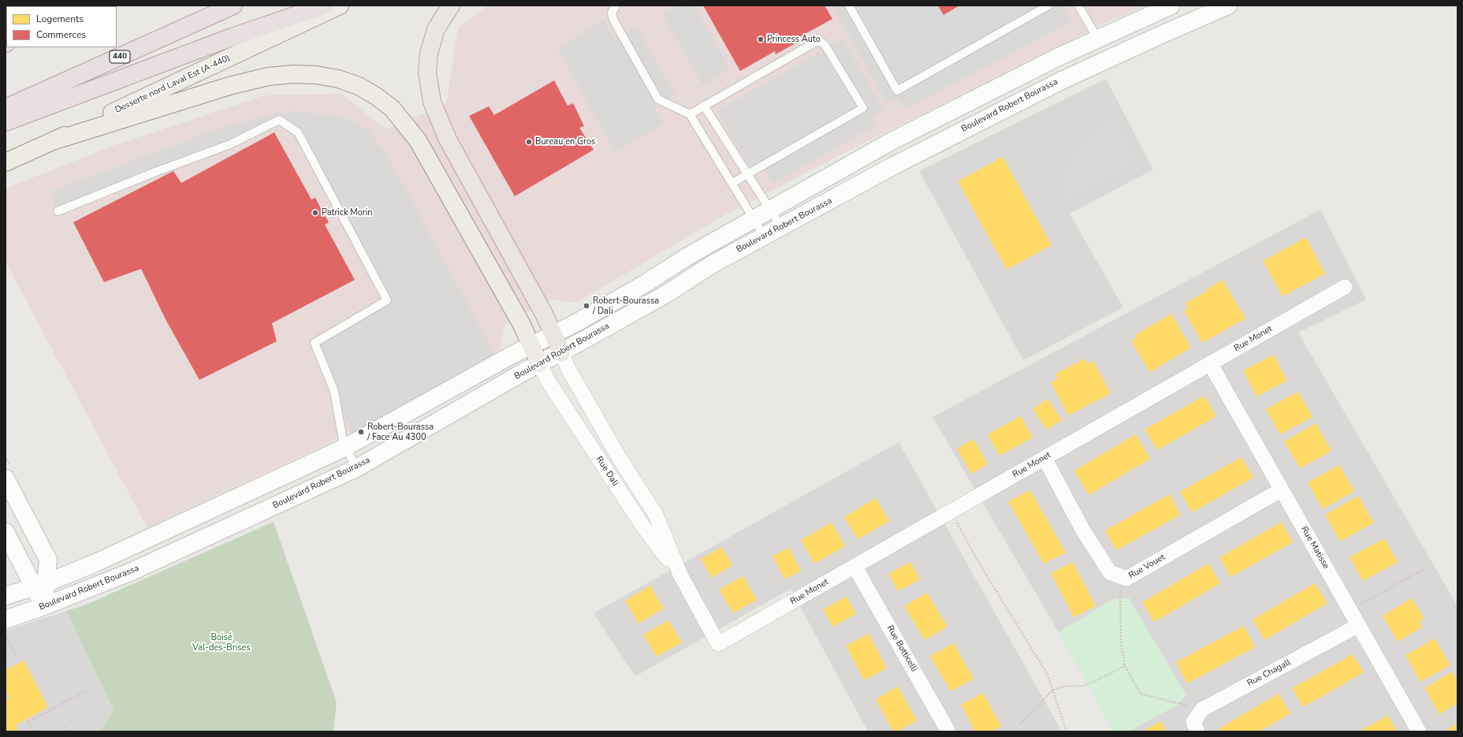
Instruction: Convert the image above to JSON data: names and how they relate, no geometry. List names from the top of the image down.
{
  "streets": {
    "highway": ["440"],
    "main road": ["Desserte nord Laval Est (A-440)"],
    "street": [
      "Boulevard Robert Bourassa",
      "Rue Monet",
      "Rue Dali",
      "Rue Matisse",
      "Rue Vouet",
      "Rue Botticelli",
      "Rue Chagall"
    ]
  },
  "crossings": [
    ["Boulevard Robert Bourassa", "Rue Dali"],
    ["Rue Monet", "Rue Dali"],
    ["Rue Monet", "Rue Matisse"],
    ["Rue Monet", "Rue Vouet"],
    ["Rue Monet", "Rue Botticelli"],
    ["Rue Matisse", "Rue Vouet"],
    ["Rue Matisse", "Rue Chagall"]
  ],
  "parks": ["Boisé Val-des-Brises"],
  "places": [
    "Princess Auto",
    "Bureau en Gros",
    "Patrick Morin",
    "Robert-Bourassa / Dali",
    "Robert-Bourassa / Face Au 4300"
  ],
  "legend": ["Logements", "Commerces"]
}
